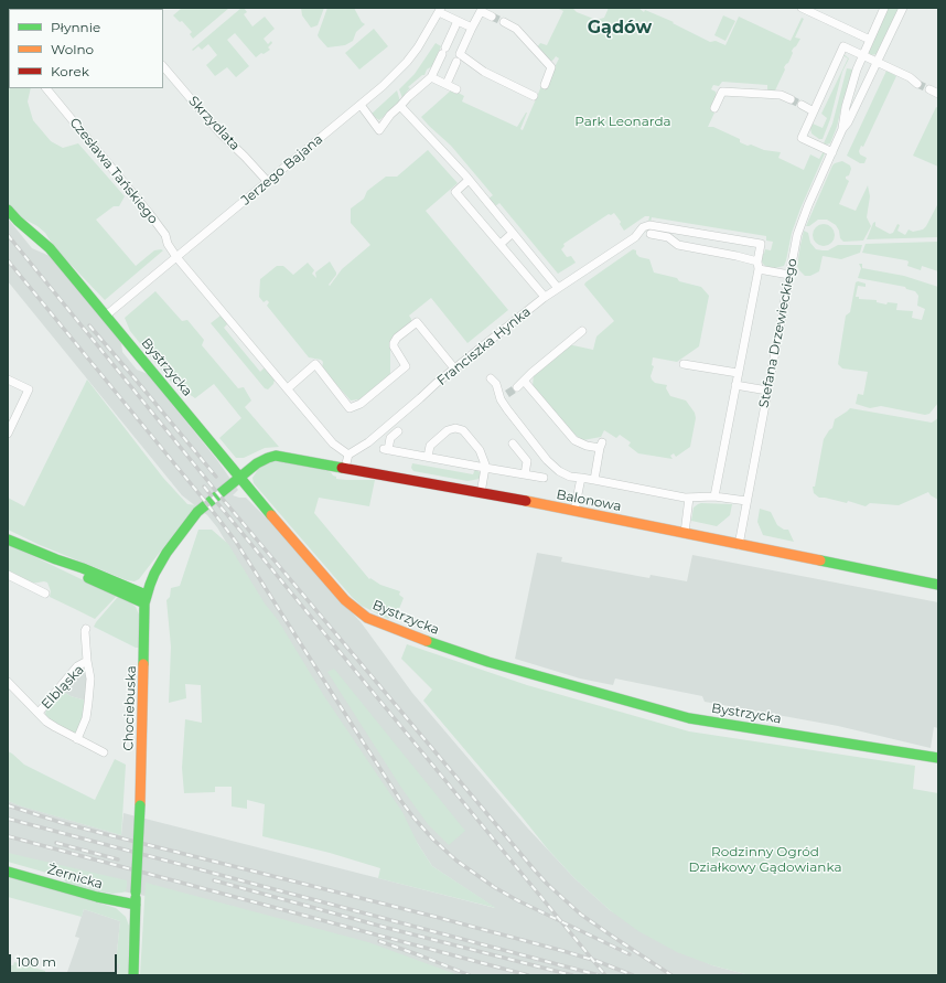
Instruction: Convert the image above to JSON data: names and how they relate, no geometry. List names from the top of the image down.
{
  "streets": {
    "street": [
      "Skrzydlata",
      "Jerzego Bajana",
      "Czesława Tańskiego",
      "Stefana Drzewieckiego",
      "Franciszka Hynka",
      "Bystrzycka",
      "Balonowa",
      "Elbląska",
      "Chociebuska",
      "Żernicka"
    ]
  },
  "crossings": [
    ["Skrzydlata", "Jerzego Bajana"],
    ["Jerzego Bajana", "Czesława Tańskiego"],
    ["Jerzego Bajana", "Bystrzycka"],
    ["Czesława Tańskiego", "Franciszka Hynka"],
    ["Stefana Drzewieckiego", "Balonowa"],
    ["Bystrzycka", "Balonowa"],
    ["Bystrzycka", "Chociebuska"],
    ["Balonowa", "Chociebuska"],
    ["Chociebuska", "Żernicka"]
  ],
  "districts": ["Gądów"],
  "parks": ["Park Leonarda", "Rodzinny Ogród Działkowy Gądowianka"],
  "legend": ["Płynnie", "Wolno", "Korek"],
  "scale_bar": "100 m"
}
